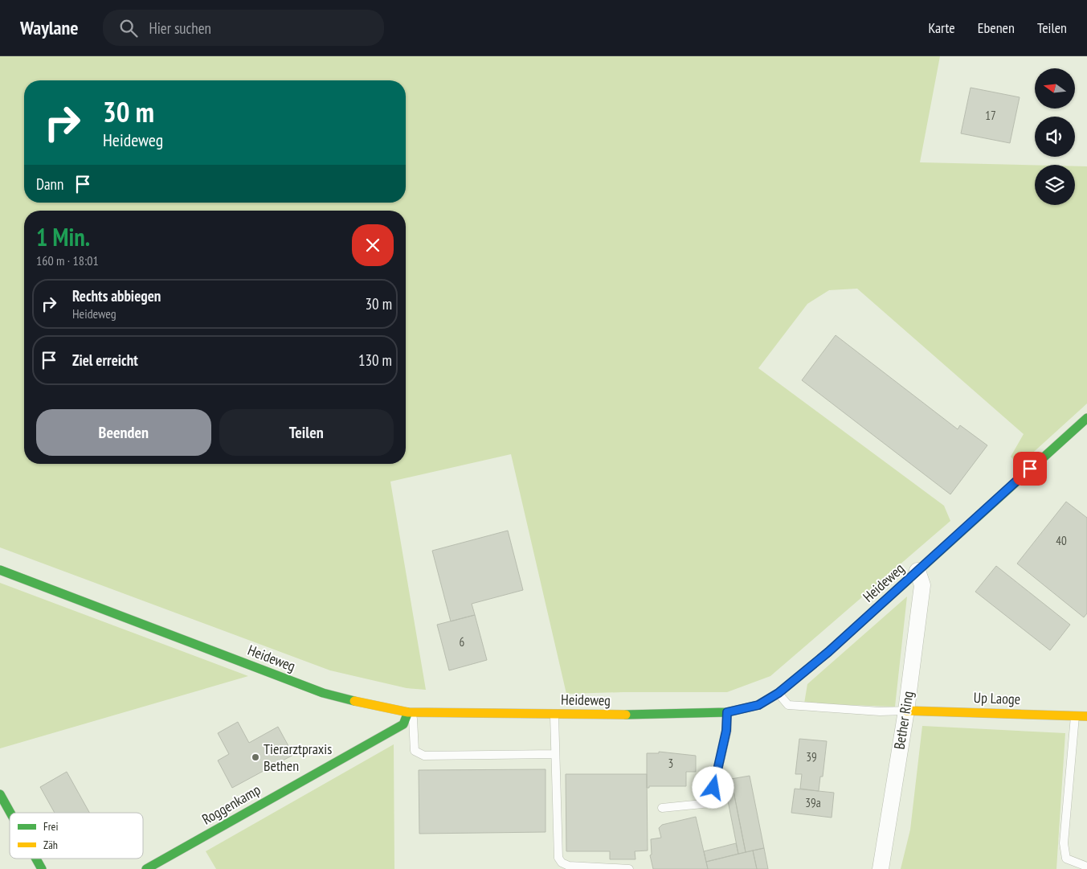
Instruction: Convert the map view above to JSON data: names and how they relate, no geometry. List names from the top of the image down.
{
  "streets": {
    "street": [
      "Heideweg",
      "Up Laoge",
      "Bether Ring",
      "Roggenkamp"
    ]
  },
  "crossings": [
    ["Heideweg", "Bether Ring"],
    ["Heideweg", "Roggenkamp"],
    ["Up Laoge", "Bether Ring"]
  ],
  "places": ["Tierarztpraxis Bethen"],
  "house_numbers": [
    "17",
    "40",
    "6",
    "39",
    "3",
    "39a"
  ],
  "legend": ["Frei", "Zäh"],
  "north": "left",
  "page": {
    "header": "Waylane",
    "search": "Hier suchen",
    "nav": ["Karte", "Ebenen", "Teilen"],
    "turn": ["30 m", "Heideweg"],
    "then": "Dann",
    "heading": ["1 Min.", "160 m · 18:01"],
    "list": [
      {
        "name": "Rechts abbiegen",
        "note": "Heideweg",
        "value": "30 m"
      },
      {
        "name": "Ziel erreicht",
        "value": "130 m"
      }
    ],
    "buttons": ["Beenden", "Teilen"]
  }
}
